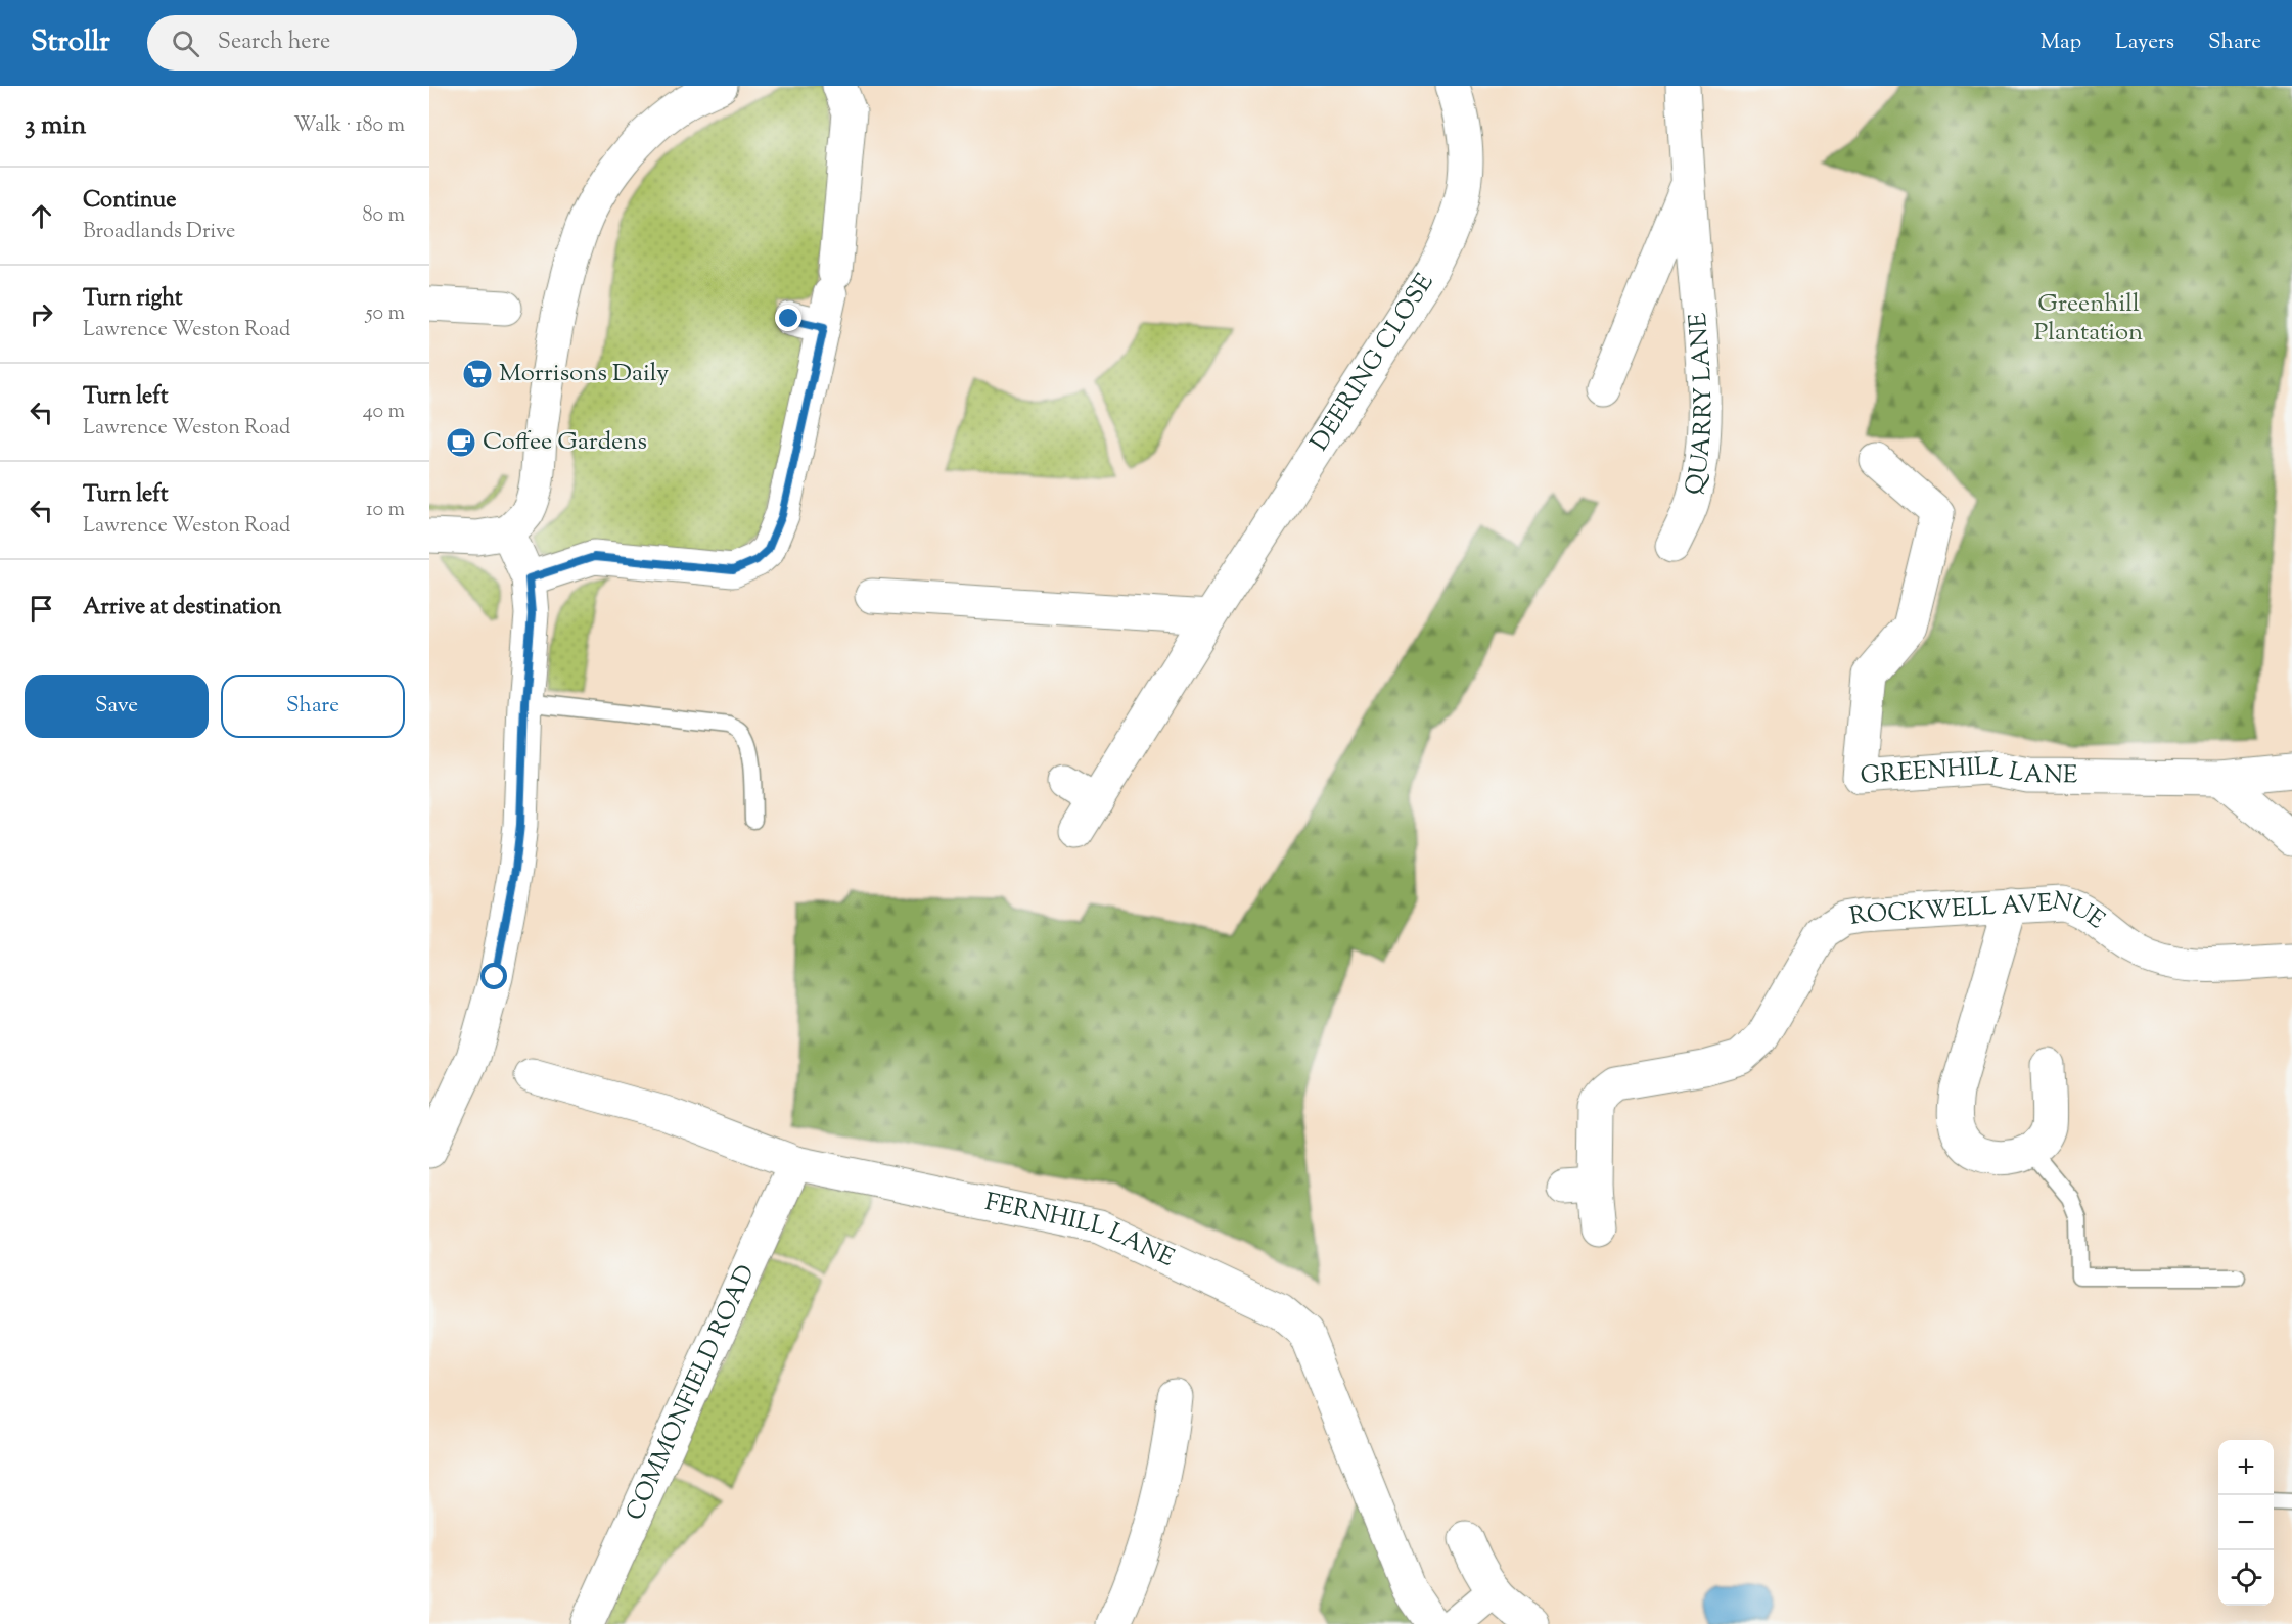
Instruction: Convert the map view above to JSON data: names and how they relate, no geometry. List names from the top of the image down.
{
  "streets": {
    "street": [
      "DEERING CLOSE",
      "QUARRY LANE",
      "GREENHILL LANE",
      "ROCKWELL AVENUE",
      "FERNHILL LANE",
      "COMMONFIELD ROAD"
    ]
  },
  "crossings": [
    ["FERNHILL LANE", "COMMONFIELD ROAD"]
  ],
  "parks": ["Greenhill Plantation"],
  "places": {
    "supermarket": ["Morrisons Daily"],
    "cafe": ["Coffee Gardens"]
  },
  "page": {
    "header": "Strollr",
    "search": "Search here",
    "nav": ["Map", "Layers", "Share"],
    "heading": ["3 min", "Walk · 180 m"],
    "list": [
      ["Continue", "Broadlands Drive", "80 m"],
      ["Turn right", "Lawrence Weston Road", "50 m"],
      ["Turn left", "Lawrence Weston Road", "40 m"],
      ["Turn left", "Lawrence Weston Road", "10 m"],
      "Arrive at destination"
    ],
    "buttons": ["Save", "Share"],
    "map_buttons": ["+", "−"]
  }
}
